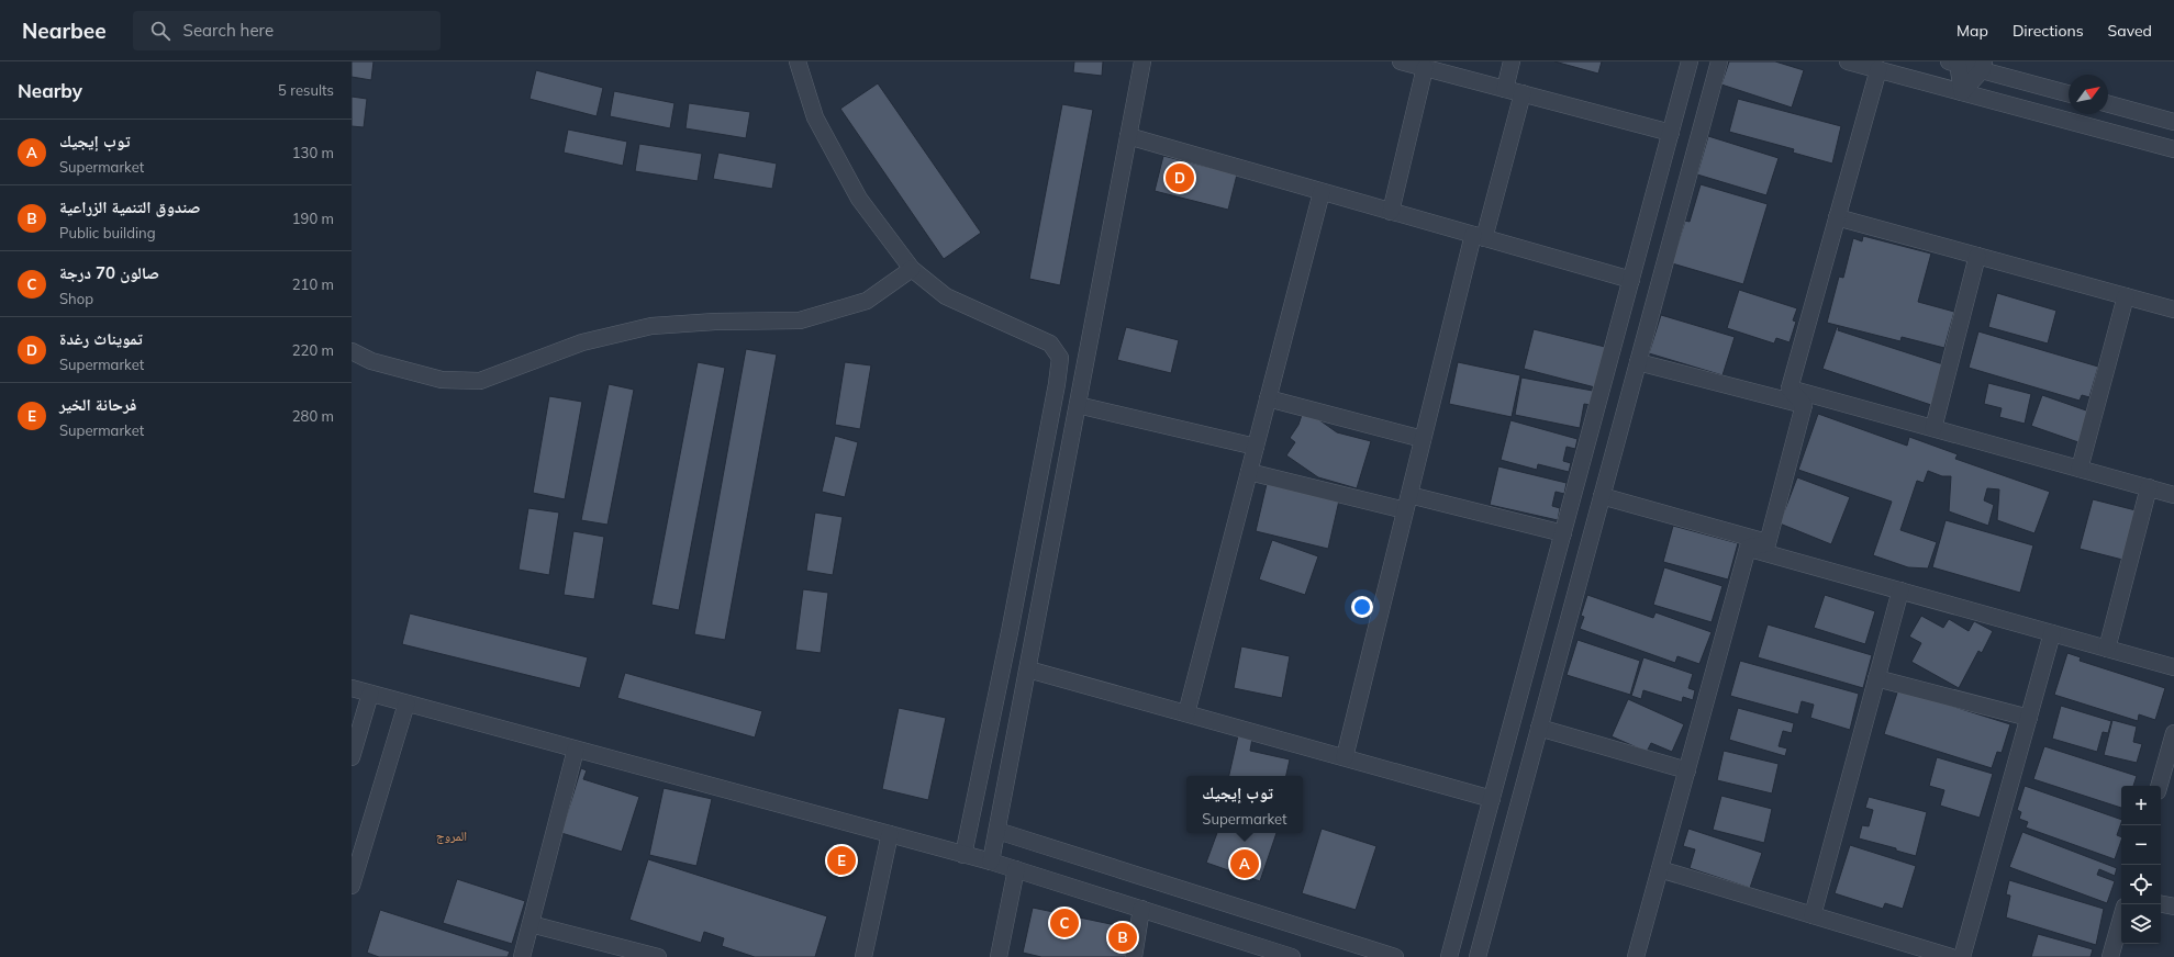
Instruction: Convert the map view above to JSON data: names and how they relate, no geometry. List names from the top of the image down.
{
  "districts": ["المروج"],
  "north": "top right",
  "page": {
    "header": "Nearbee",
    "search": "Search here",
    "nav": ["Map", "Directions", "Saved"],
    "heading": ["Nearby", "5 results"],
    "list": [
      {
        "mark": "A",
        "name": "توب إيجيك",
        "note": "Supermarket",
        "value": "130 m"
      },
      {
        "mark": "B",
        "name": "صندوق التنمية الزراعية",
        "note": "Public building",
        "value": "190 m"
      },
      {
        "mark": "C",
        "name": "صالون 70 درجة",
        "note": "Shop",
        "value": "210 m"
      },
      {
        "mark": "D",
        "name": "تمويناث رغدة",
        "note": "Supermarket",
        "value": "220 m"
      },
      {
        "mark": "E",
        "name": "فرحانة الخير",
        "note": "Supermarket",
        "value": "280 m"
      }
    ],
    "pins": [
      "D",
      "E",
      "A",
      "C",
      "B"
    ],
    "popup": ["توب إيجيك", "Supermarket"],
    "map_buttons": ["+", "−"]
  }
}
